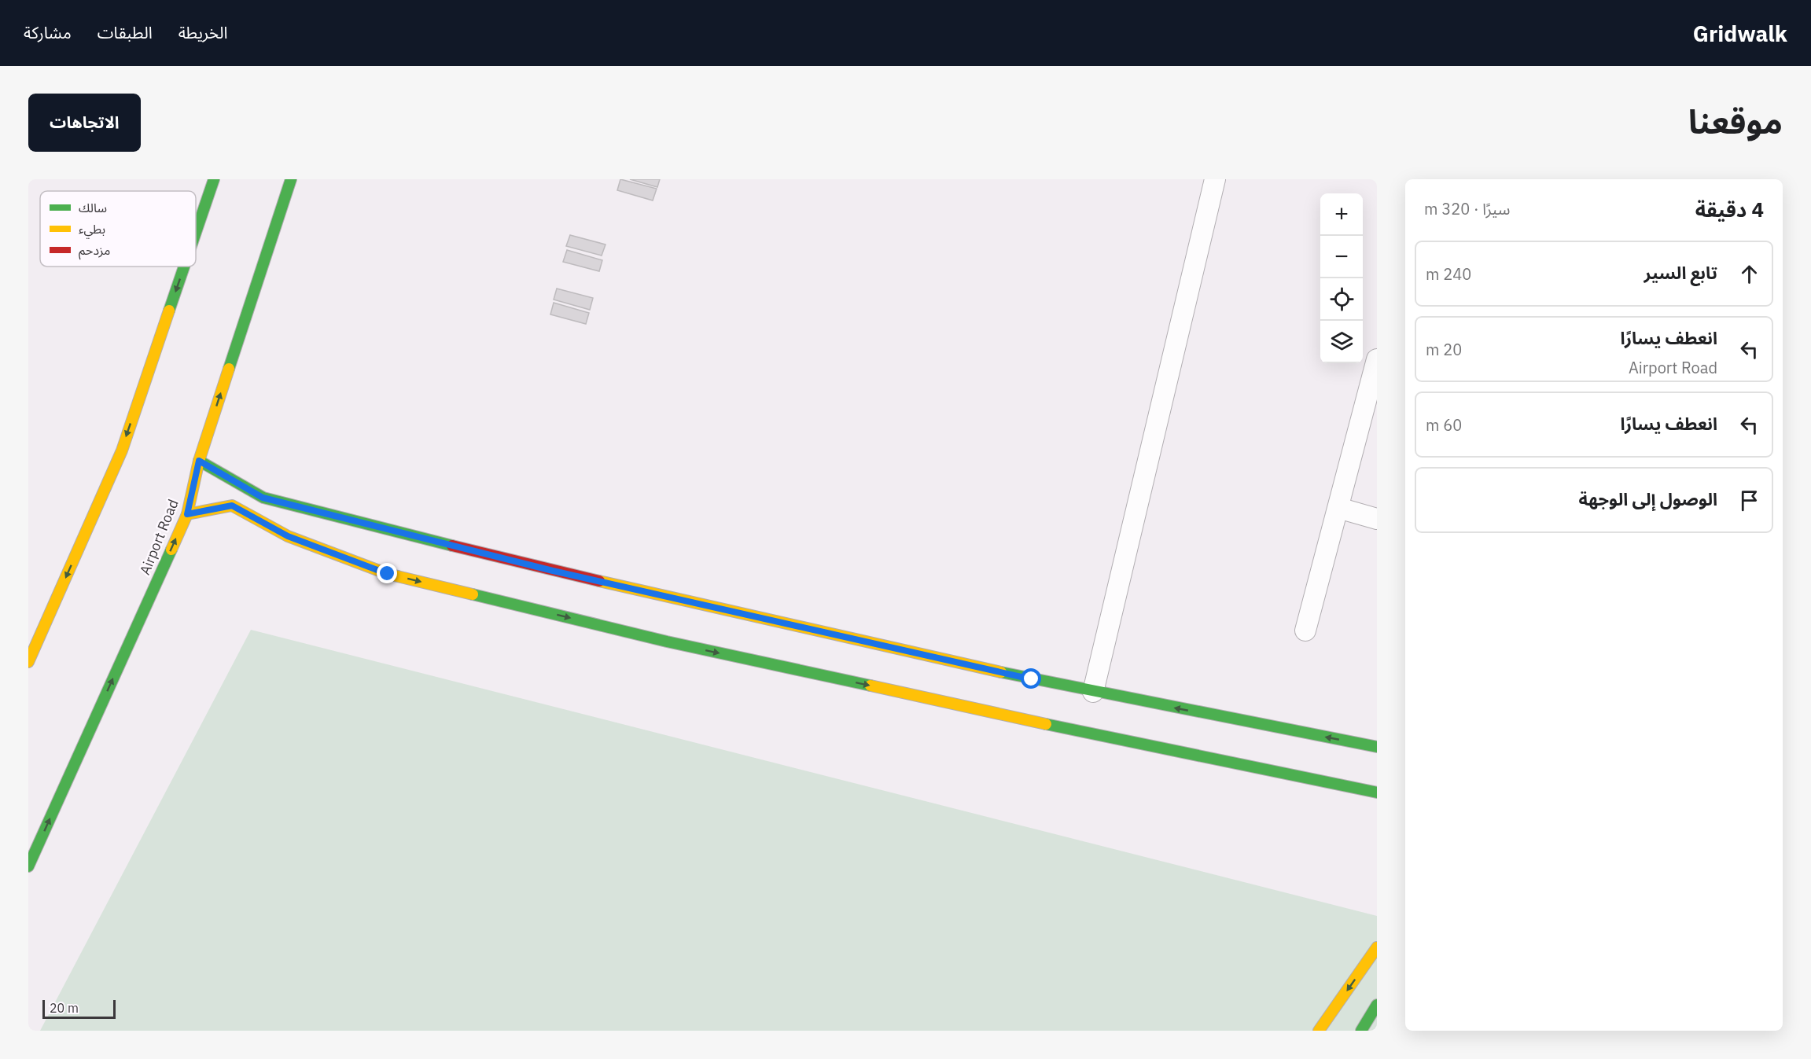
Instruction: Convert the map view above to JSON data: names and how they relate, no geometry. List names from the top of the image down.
{
  "streets": {
    "main road": ["Airport Road"]
  },
  "legend": ["سالك", "بطيء", "مزدحم"],
  "scale_bar": "20 m",
  "page": {
    "header": "Gridwalk",
    "nav": ["الخريطة", "الطبقات", "مشاركة"],
    "title": "موقعنا",
    "buttons": "الاتجاهات",
    "heading": ["4 دقيقة", "سيرًا · 320 m"],
    "map_buttons": ["+", "−"],
    "list": [
      ["تابع السير", "240 m"],
      ["انعطف يسارًا", "Airport Road", "20 m"],
      ["انعطف يسارًا", "60 m"],
      "الوصول إلى الوجهة"
    ],
    "scale": "20 m"
  }
}
